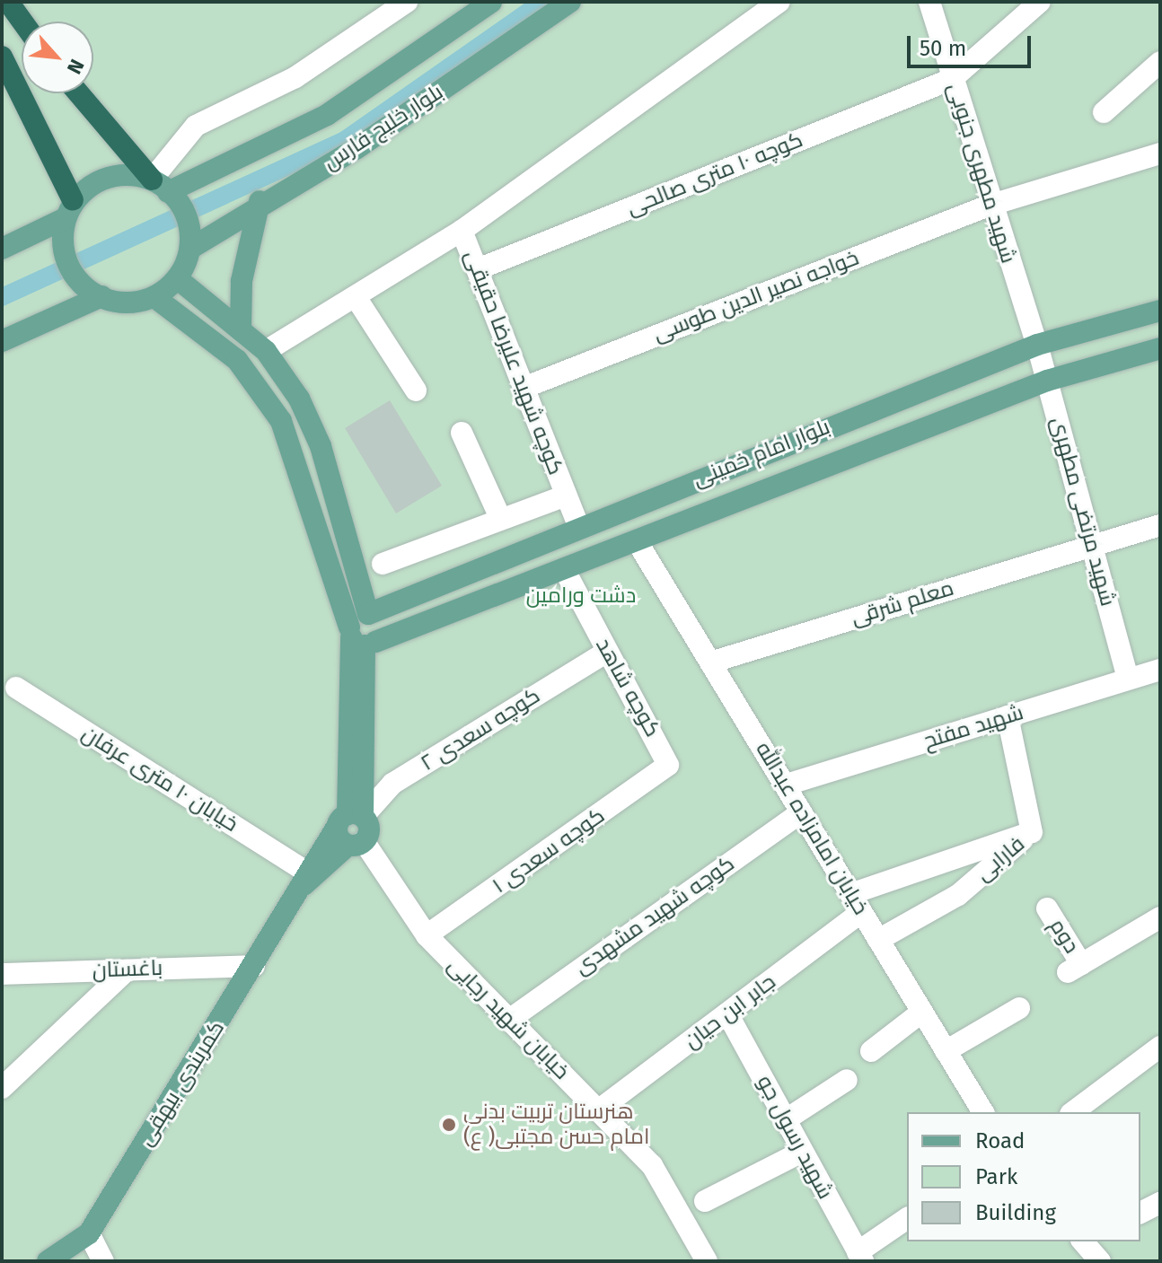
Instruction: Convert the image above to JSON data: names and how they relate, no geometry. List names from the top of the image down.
{
  "streets": {
    "main road": ["بلوار خلیج فارس", "بلوار امام خمینی", "کمربندی بیهقی"],
    "street": [
      "شهید مطهری جنوبی",
      "کوچه ۱۰ متری صالحی",
      "خواجه نصیر الدین طوسی",
      "کوچه شهید علیرضا حقیقی",
      "شهید مرتضی مطهری",
      "معلم شرقی",
      "کوچه شاهد",
      "شهید مفتح",
      "کوچه سعدی ۲",
      "خیابان ۱۰ متری عرفان",
      "خیابان امامزاده عبدالله",
      "کوچه سعدی ۱",
      "فارابی",
      "کوچه شهید مشهدی",
      "دوم",
      "باغستان",
      "جابر ابن حیان",
      "خیابان شهید رجایی",
      "شهید رسول جو"
    ]
  },
  "crossings": [
    ["شهید مطهری جنوبی", "کوچه ۱۰ متری صالحی"],
    ["شهید مطهری جنوبی", "خواجه نصیر الدین طوسی"],
    ["شهید مطهری جنوبی", "بلوار امام خمینی"],
    ["شهید مطهری جنوبی", "شهید مرتضی مطهری"],
    ["کوچه ۱۰ متری صالحی", "کوچه شهید علیرضا حقیقی"],
    ["خواجه نصیر الدین طوسی", "کوچه شهید علیرضا حقیقی"],
    ["کوچه شهید علیرضا حقیقی", "بلوار امام خمینی"],
    ["بلوار امام خمینی", "شهید مرتضی مطهری"],
    ["بلوار امام خمینی", "کوچه شاهد"],
    ["بلوار امام خمینی", "خیابان امامزاده عبدالله"],
    ["شهید مرتضی مطهری", "معلم شرقی"],
    ["شهید مرتضی مطهری", "شهید مفتح"],
    ["معلم شرقی", "خیابان امامزاده عبدالله"],
    ["کوچه شاهد", "کوچه سعدی ۲"],
    ["کوچه شاهد", "کوچه سعدی ۱"],
    ["شهید مفتح", "خیابان امامزاده عبدالله"],
    ["کوچه سعدی ۲", "خیابان شهید رجایی"],
    ["کوچه سعدی ۲", "کمربندی بیهقی"],
    ["خیابان ۱۰ متری عرفان", "کمربندی بیهقی"],
    ["خیابان امامزاده عبدالله", "فارابی"],
    ["خیابان امامزاده عبدالله", "کوچه شهید مشهدی"],
    ["خیابان امامزاده عبدالله", "جابر ابن حیان"],
    ["کوچه سعدی ۱", "خیابان شهید رجایی"],
    ["فارابی", "جابر ابن حیان"],
    ["کوچه شهید مشهدی", "خیابان شهید رجایی"],
    ["باغستان", "کمربندی بیهقی"],
    ["جابر ابن حیان", "خیابان شهید رجایی"],
    ["جابر ابن حیان", "شهید رسول جو"],
    ["خیابان شهید رجایی", "کمربندی بیهقی"]
  ],
  "parks": ["دشت ورامین"],
  "places": ["هنرستان تربیت بدنی امام حسن مجتبی( ع)"],
  "legend": ["Road", "Park", "Building"],
  "scale_bar": "50 m",
  "north": "bottom right"
}
